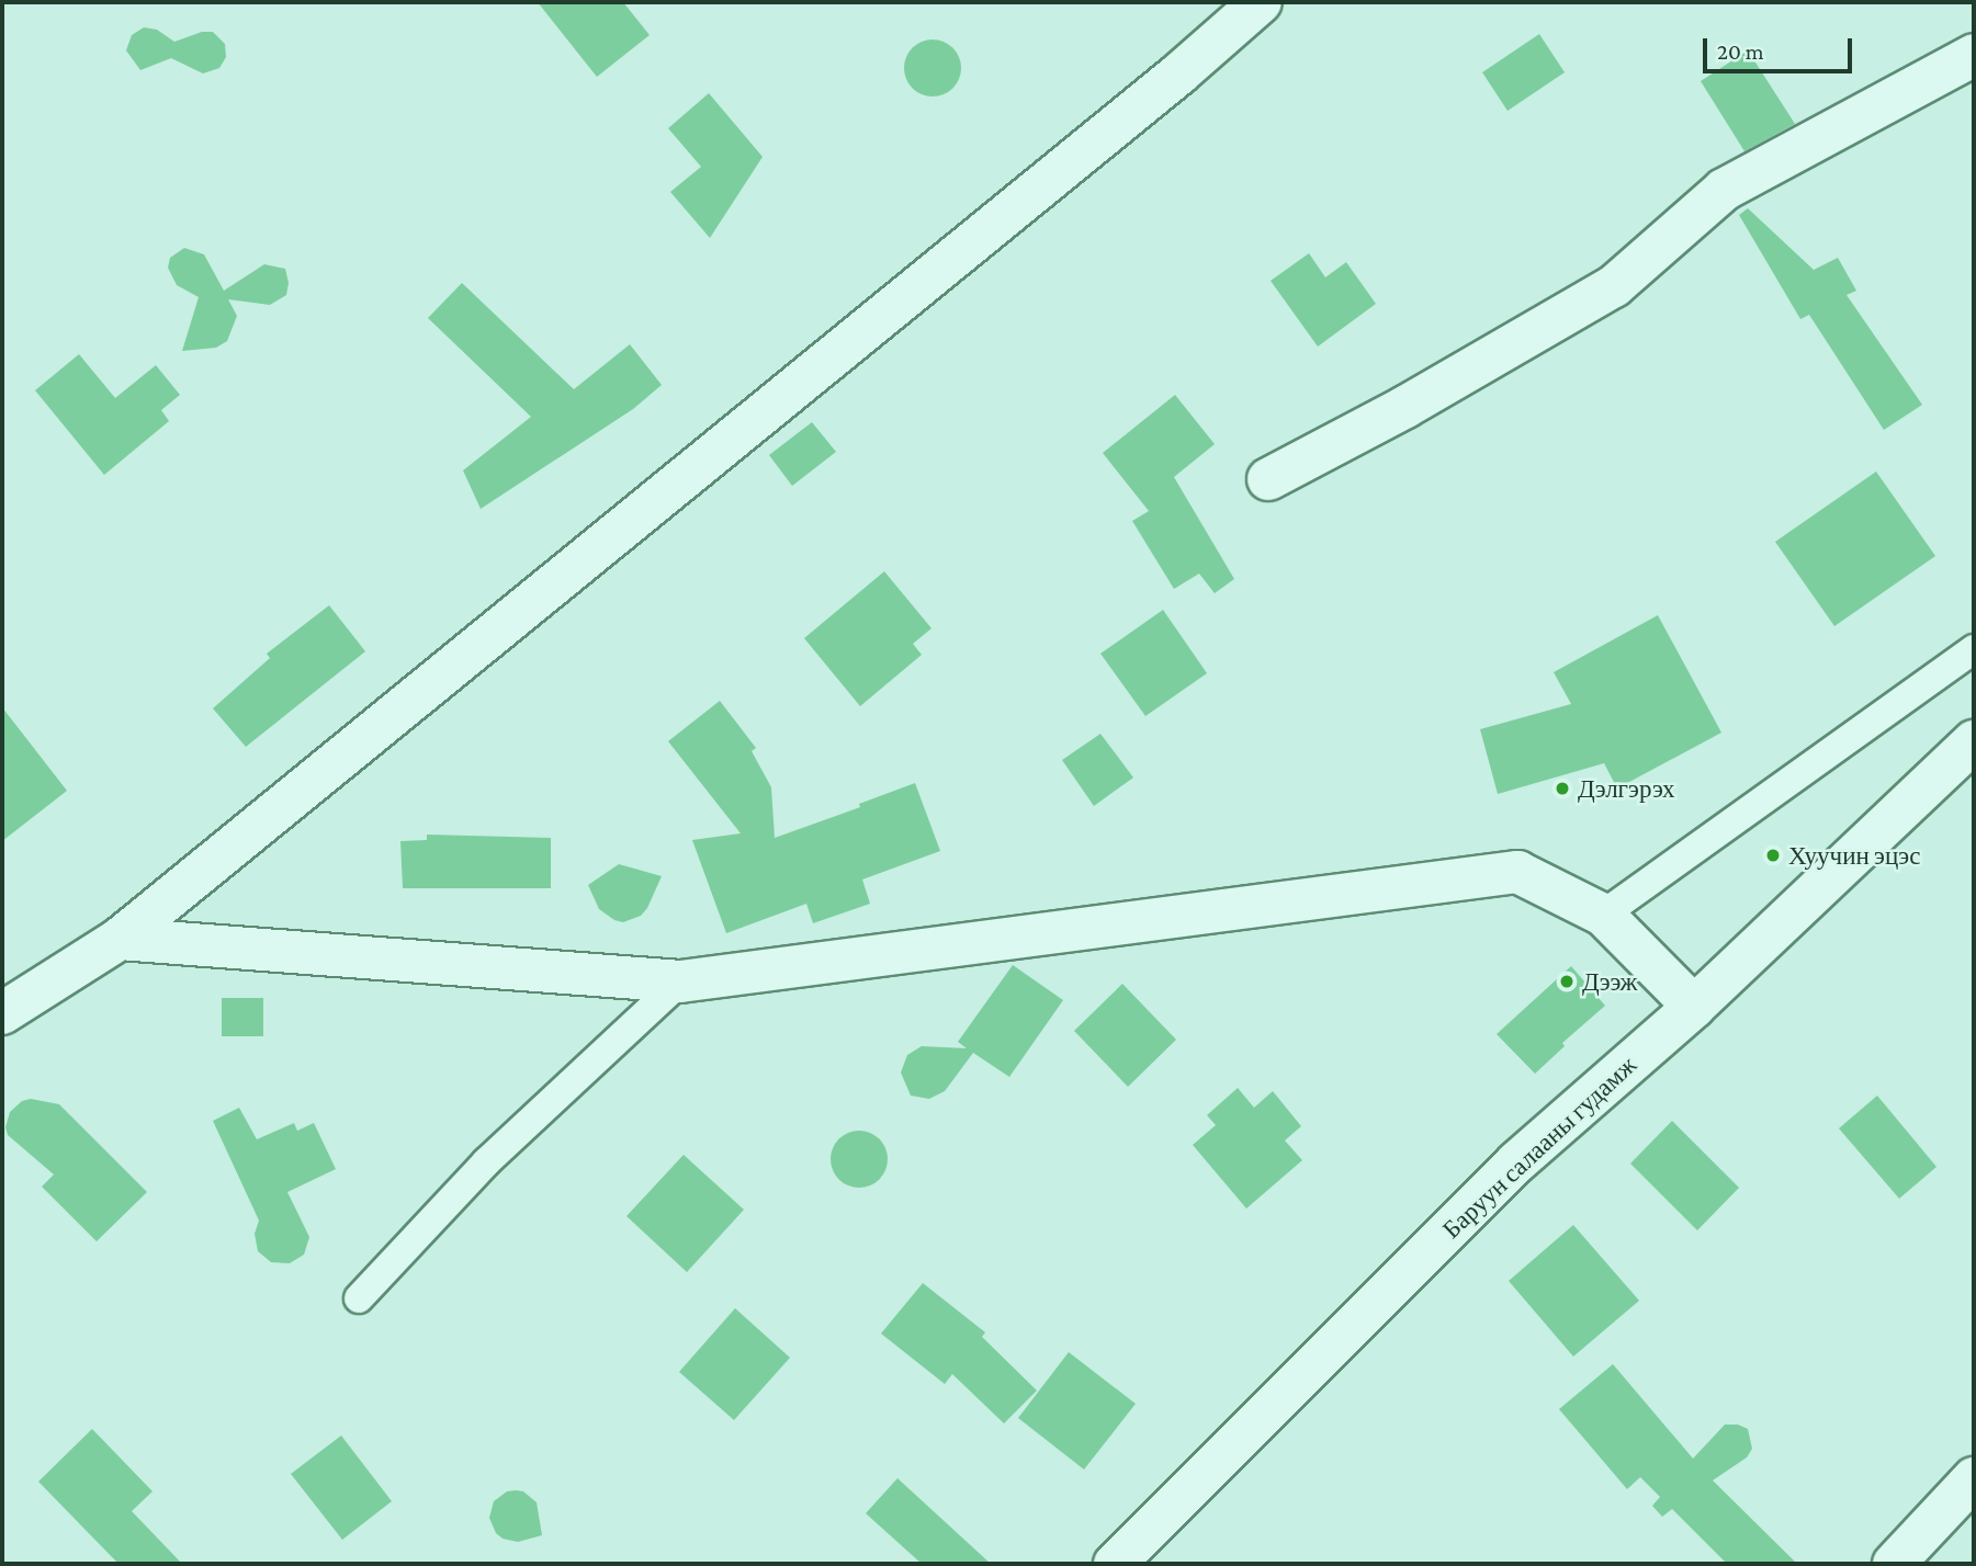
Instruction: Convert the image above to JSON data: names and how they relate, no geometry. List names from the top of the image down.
{
  "streets": {
    "street": ["Баруун салааны гудамж"]
  },
  "places": ["Дэлгэрэх", "Хуучин эцэс", "Дээж"],
  "scale_bar": "20 m"
}
